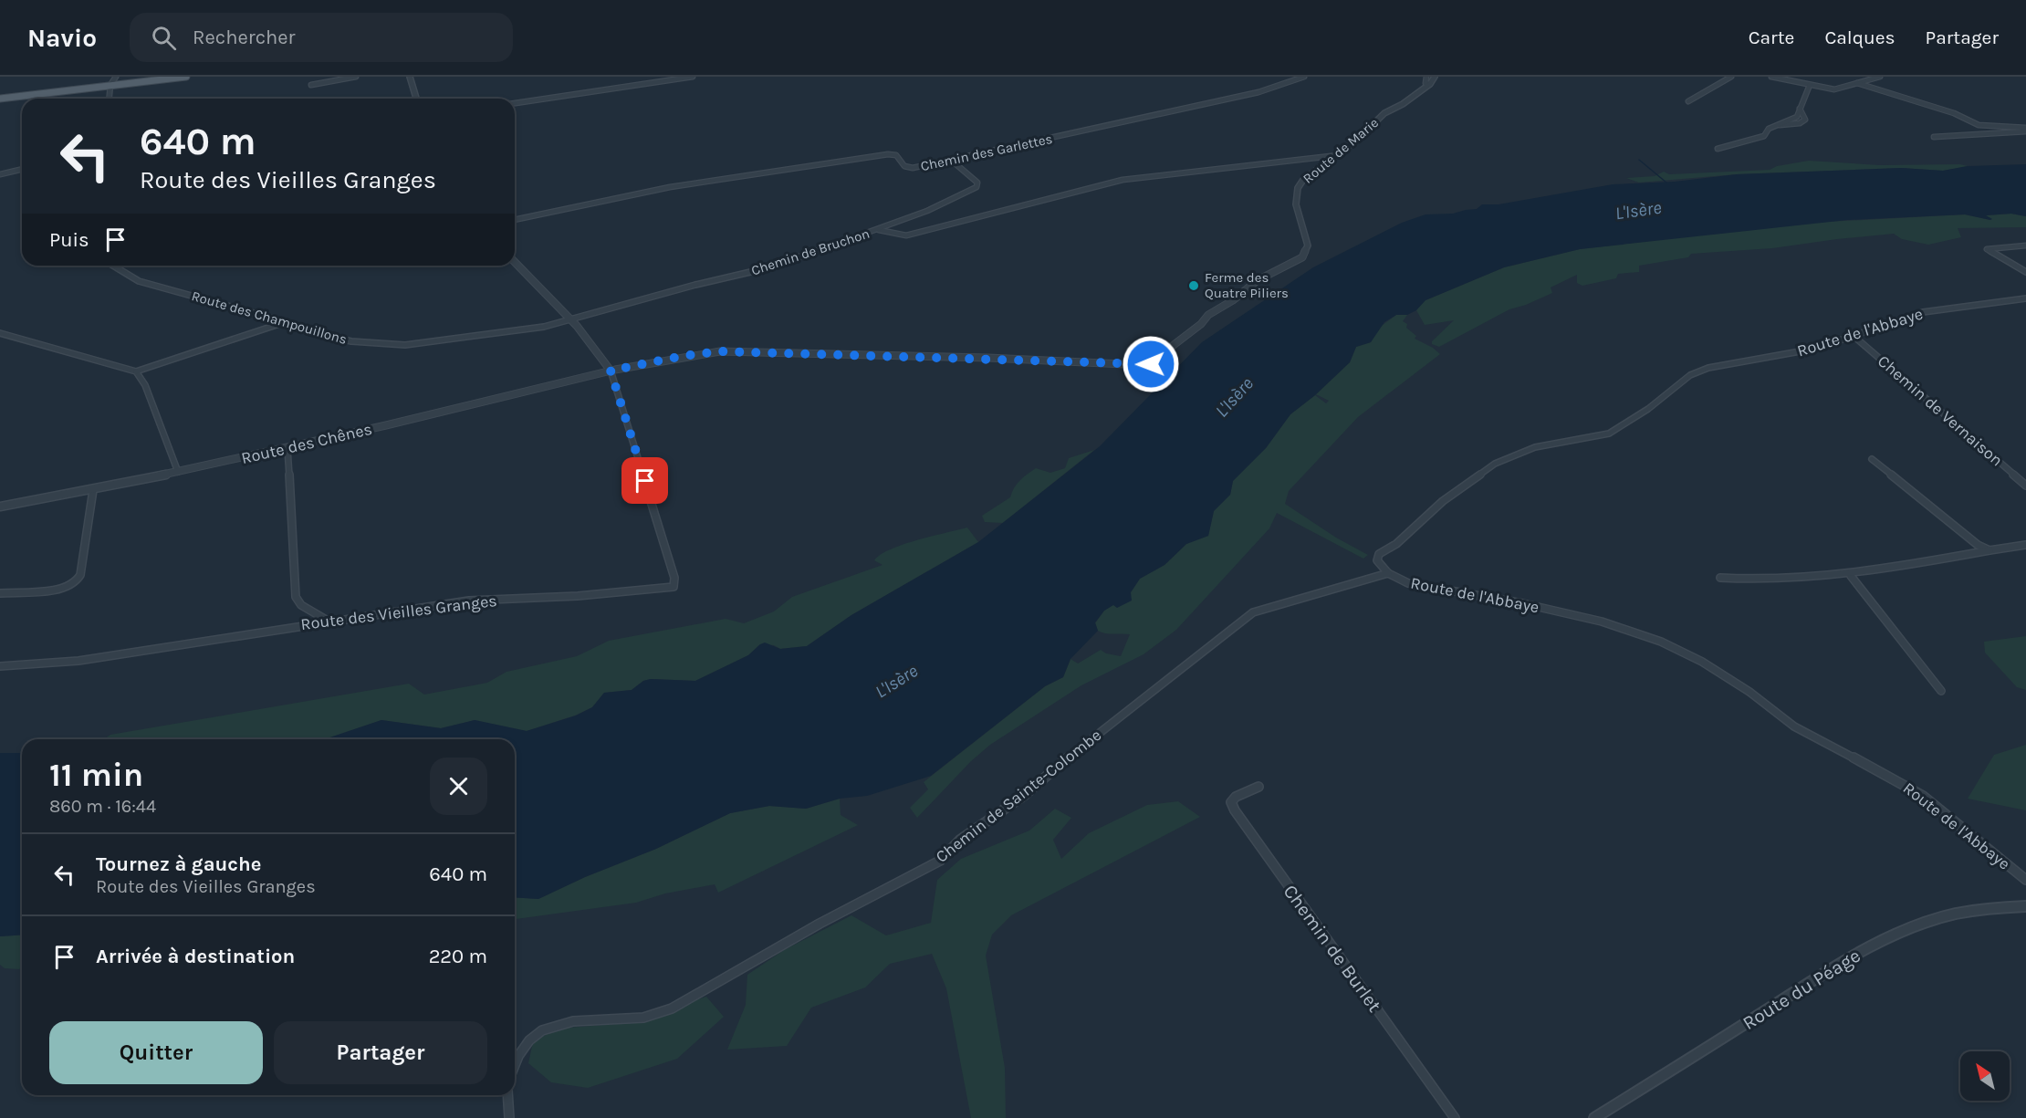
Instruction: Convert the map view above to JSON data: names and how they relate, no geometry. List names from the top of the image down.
{
  "streets": {
    "street": [
      "Route de Marie",
      "Chemin des Garlettes",
      "Chemin de Bruchon",
      "Route des Champouillons",
      "Route de l'Abbaye",
      "Chemin de Vernaison",
      "Route des Chênes",
      "Route des Vieilles Granges",
      "Chemin de Sainte-Colombe",
      "Chemin de Burlet",
      "Route du Péage"
    ]
  },
  "crossings": [
    ["Route de Marie", "Route des Chênes"],
    ["Chemin des Garlettes", "Chemin de Bruchon"],
    ["Chemin de Bruchon", "Route des Champouillons"],
    ["Route de l'Abbaye", "Chemin de Vernaison"],
    ["Route de l'Abbaye", "Chemin de Sainte-Colombe"],
    ["Route des Chênes", "Route des Vieilles Granges"]
  ],
  "water": ["L'Isère"],
  "places": ["Ferme des Quatre Piliers"],
  "north": "top left",
  "page": {
    "header": "Navio",
    "search": "Rechercher",
    "nav": ["Carte", "Calques", "Partager"],
    "turn": ["640 m", "Route des Vieilles Granges"],
    "then": "Puis",
    "heading": ["11 min", "860 m · 16:44"],
    "list": [
      {
        "name": "Tournez à gauche",
        "note": "Route des Vieilles Granges",
        "value": "640 m"
      },
      {
        "name": "Arrivée à destination",
        "value": "220 m"
      }
    ],
    "buttons": ["Quitter", "Partager"]
  }
}
